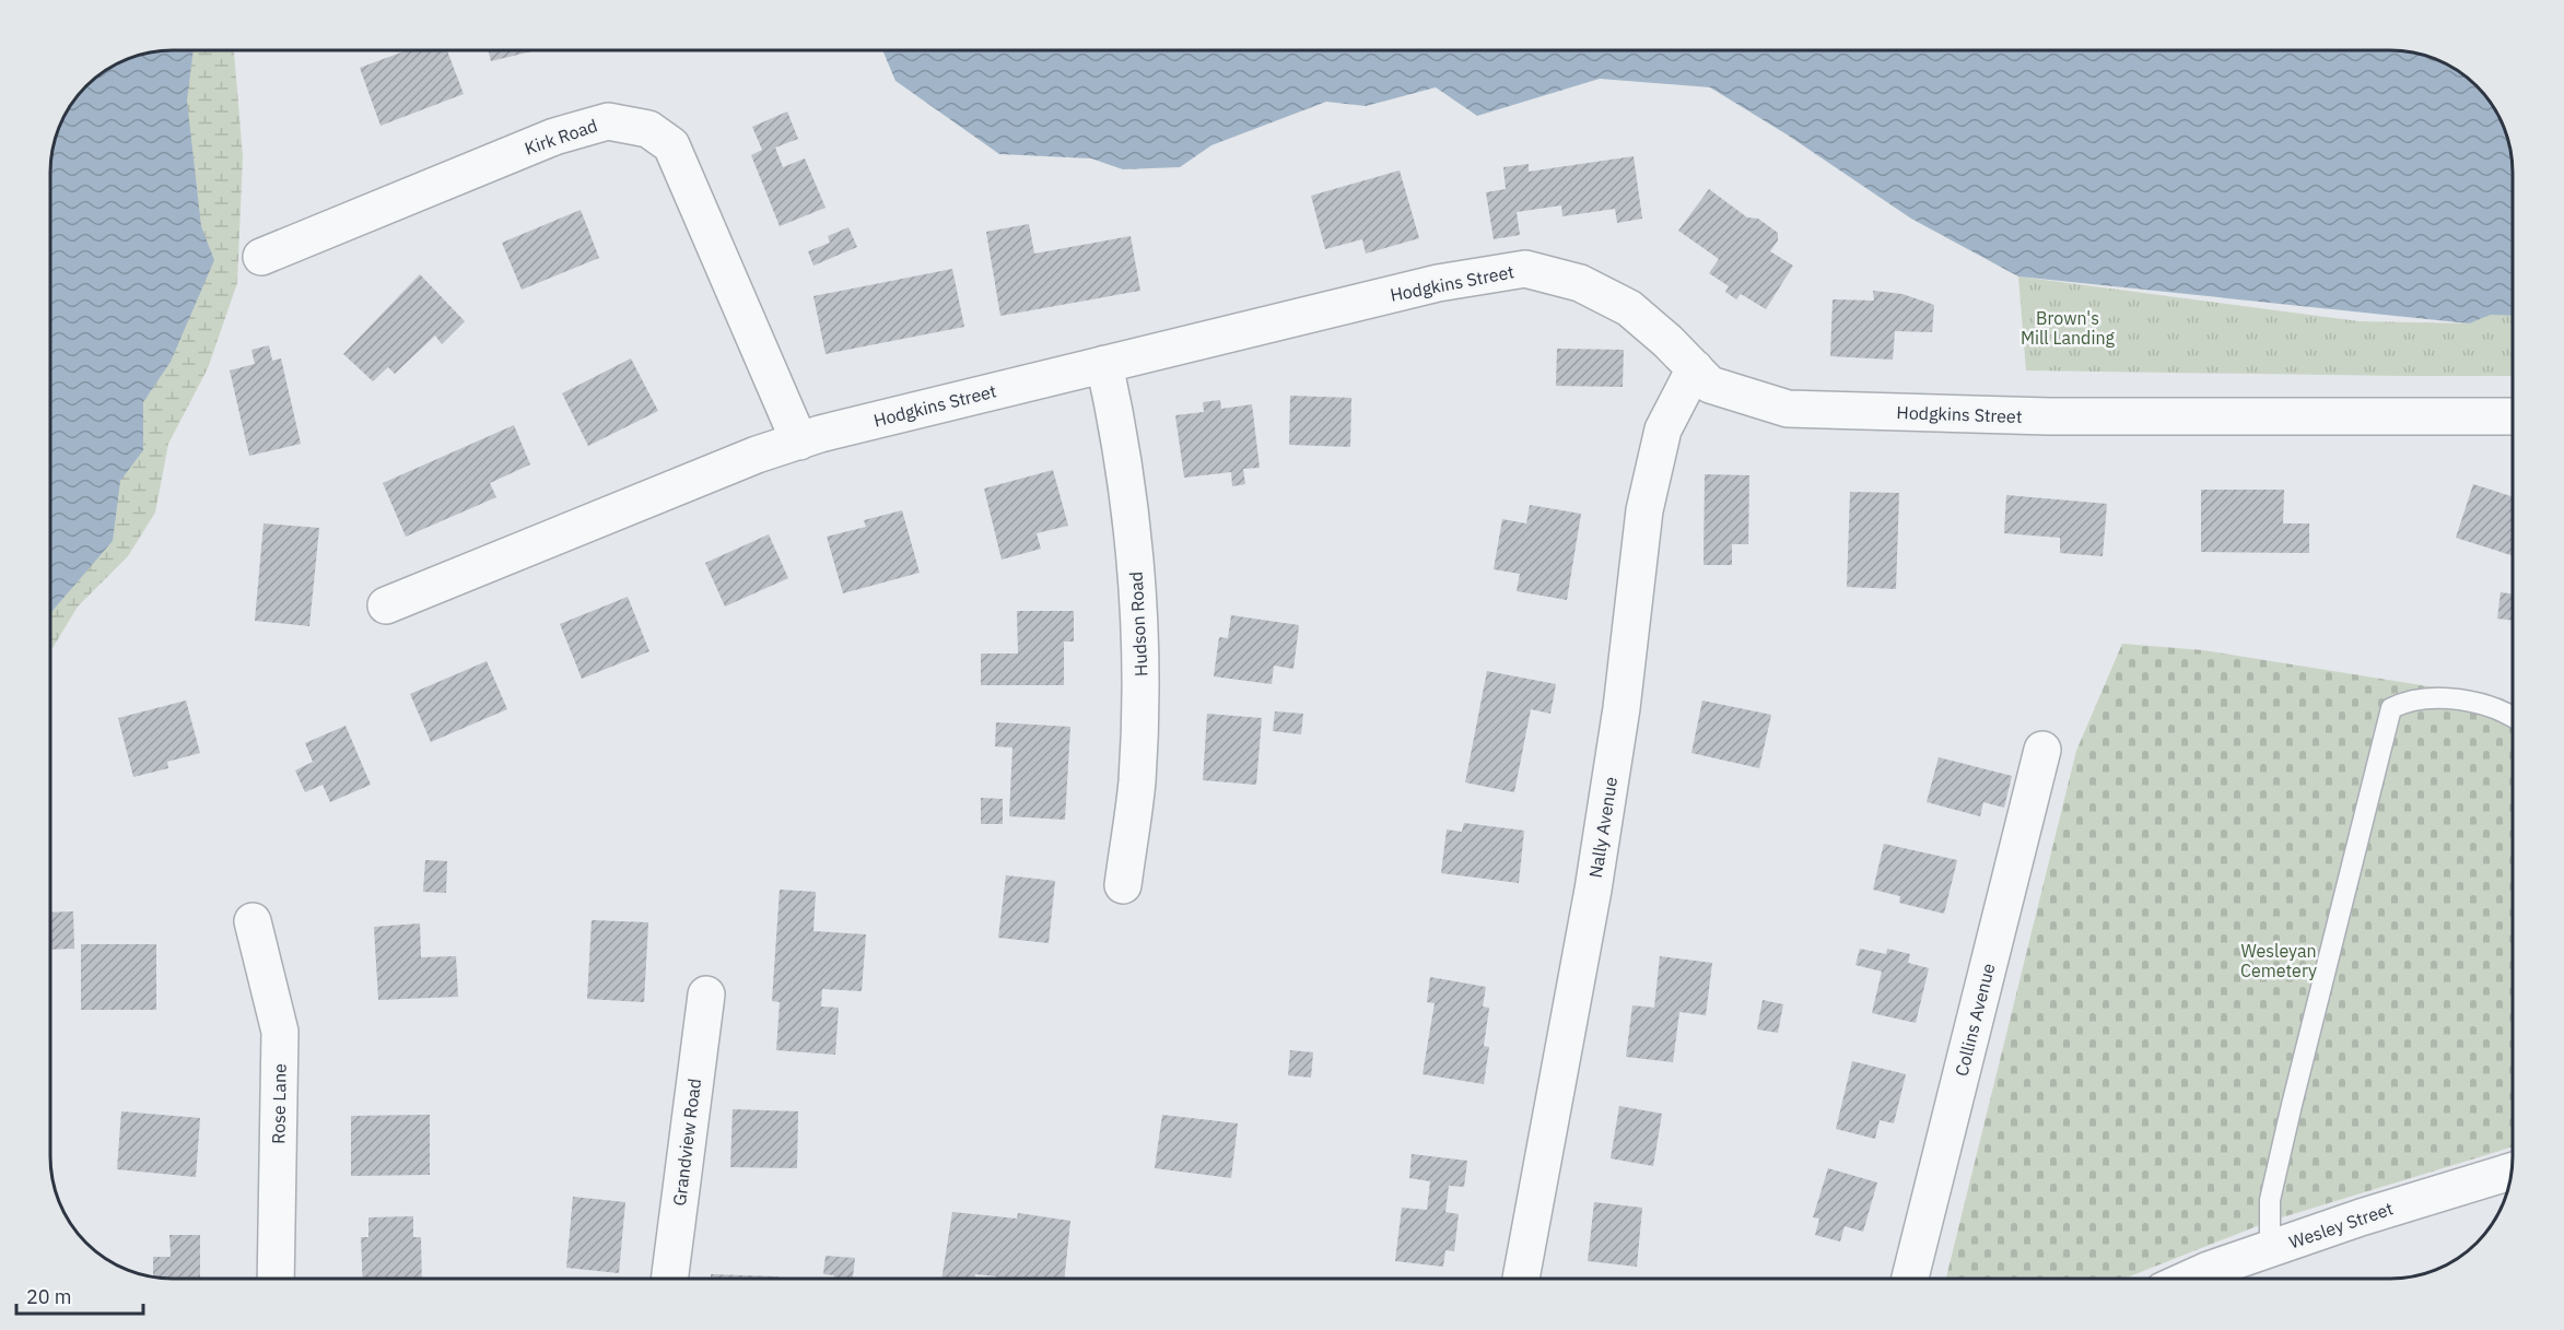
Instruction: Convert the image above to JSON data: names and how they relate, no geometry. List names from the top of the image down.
{
  "streets": {
    "street": [
      "Kirk Road",
      "Hodgkins Street",
      "Hudson Road",
      "Nally Avenue",
      "Collins Avenue",
      "Rose Lane",
      "Grandview Road",
      "Wesley Street"
    ]
  },
  "crossings": [
    ["Kirk Road", "Hodgkins Street"],
    ["Hodgkins Street", "Hudson Road"],
    ["Hodgkins Street", "Nally Avenue"]
  ],
  "parks": ["Brown's Mill Landing", "Wesleyan Cemetery"],
  "scale_bar": "20 m"
}
